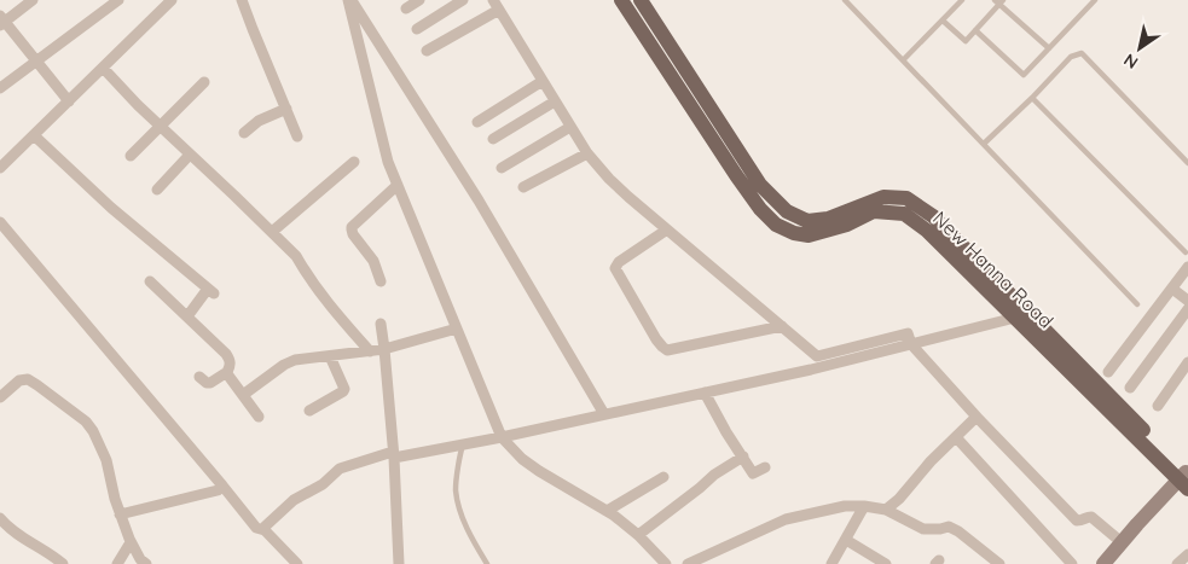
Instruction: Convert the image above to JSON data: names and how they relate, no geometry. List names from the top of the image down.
{
  "streets": {
    "main road": ["New Hanna Road"]
  },
  "north": "bottom left"
}
